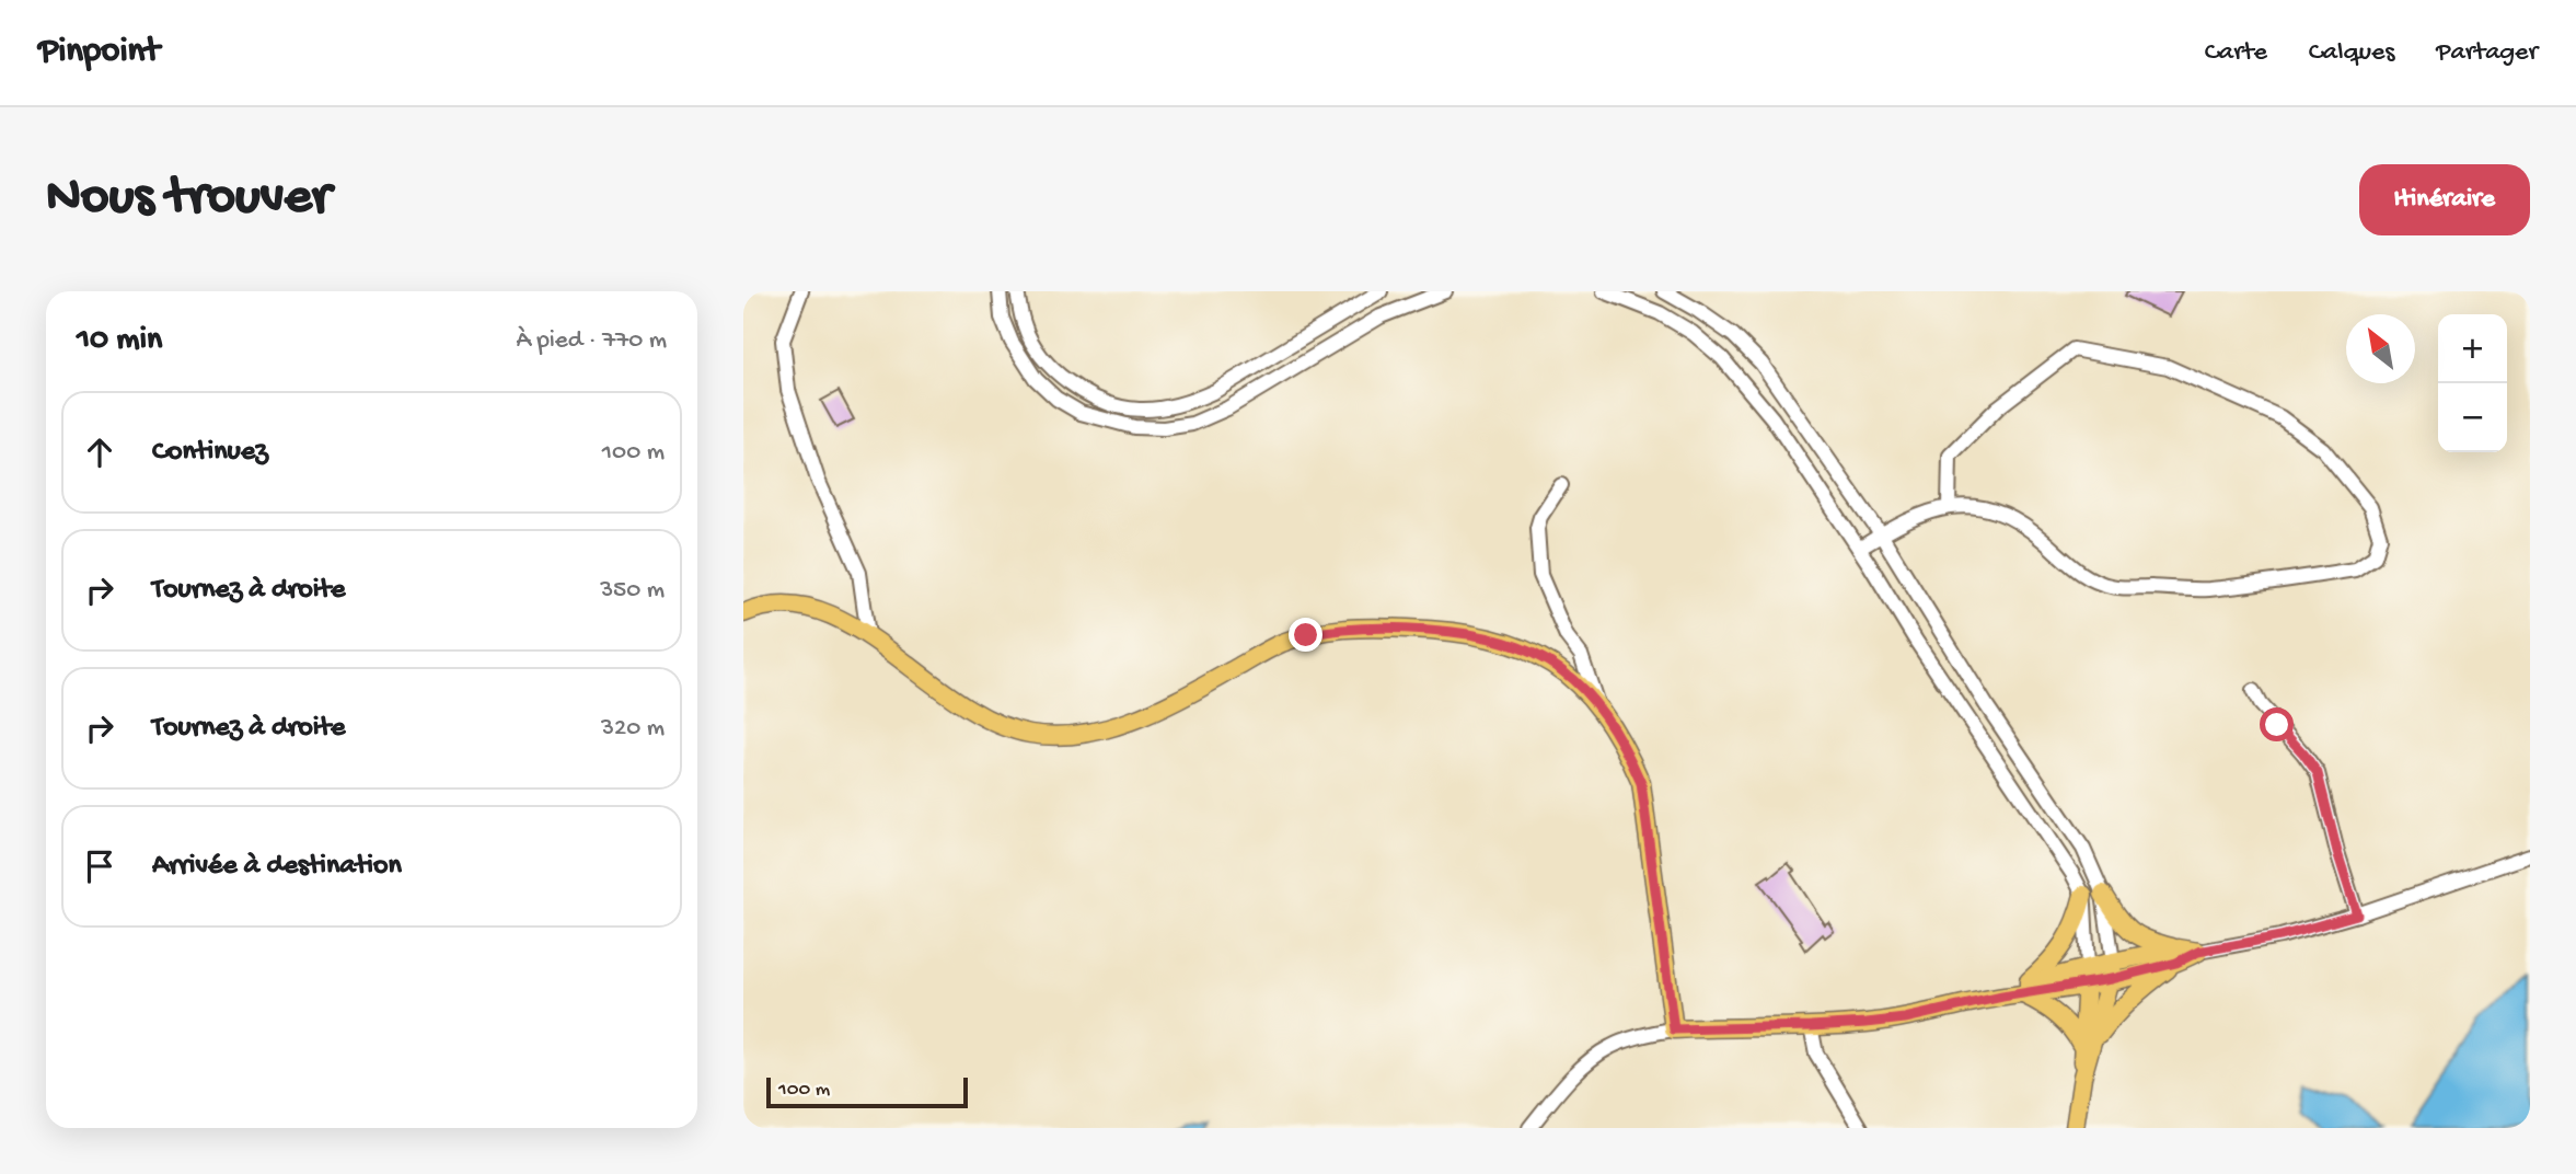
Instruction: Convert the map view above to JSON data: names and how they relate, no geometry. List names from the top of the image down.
{
  "scale_bar": "100 m",
  "north": "top left",
  "page": {
    "header": "Pinpoint",
    "nav": ["Carte", "Calques", "Partager"],
    "buttons": "Itinéraire",
    "title": "Nous trouver",
    "heading": ["10 min", "À pied · 770 m"],
    "map_buttons": ["+", "−"],
    "list": [
      ["Continuez", "100 m"],
      ["Tournez à droite", "350 m"],
      ["Tournez à droite", "320 m"],
      "Arrivée à destination"
    ],
    "scale": "100 m"
  }
}
